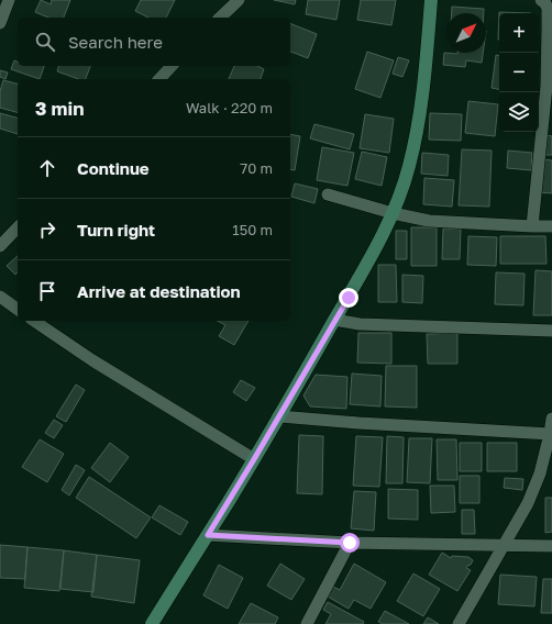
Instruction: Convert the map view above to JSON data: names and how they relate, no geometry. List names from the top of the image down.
{
  "north": "top right",
  "page": {
    "map_buttons": ["+", "−"],
    "search": "Search here",
    "heading": ["3 min", "Walk · 220 m"],
    "list": [
      ["Continue", "70 m"],
      ["Turn right", "150 m"],
      "Arrive at destination"
    ]
  }
}
